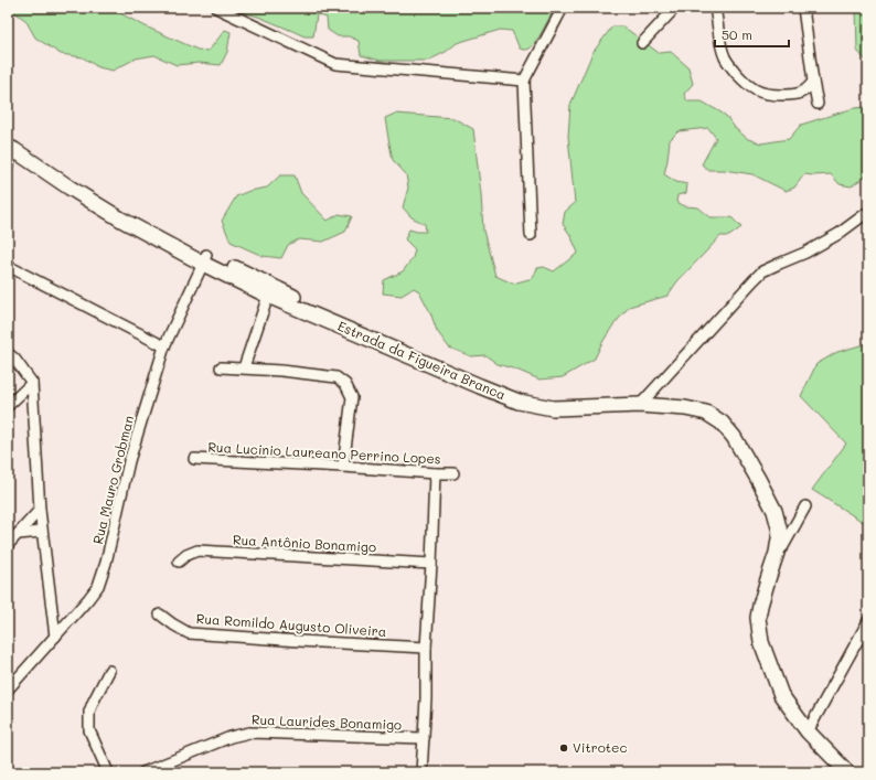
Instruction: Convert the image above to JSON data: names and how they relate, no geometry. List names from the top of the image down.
{
  "streets": {
    "main road": ["Estrada da Figueira Branca"],
    "street": [
      "Rua Lucinio Laureano Perrino Lopes",
      "Rua Mauro Grobman",
      "Rua Antônio Bonamigo",
      "Rua Romildo Augusto Oliveira",
      "Rua Laurides Bonamigo"
    ]
  },
  "crossings": [
    ["Estrada da Figueira Branca", "Rua Mauro Grobman"]
  ],
  "places": ["Vitrotec"],
  "scale_bar": "50 m"
}
